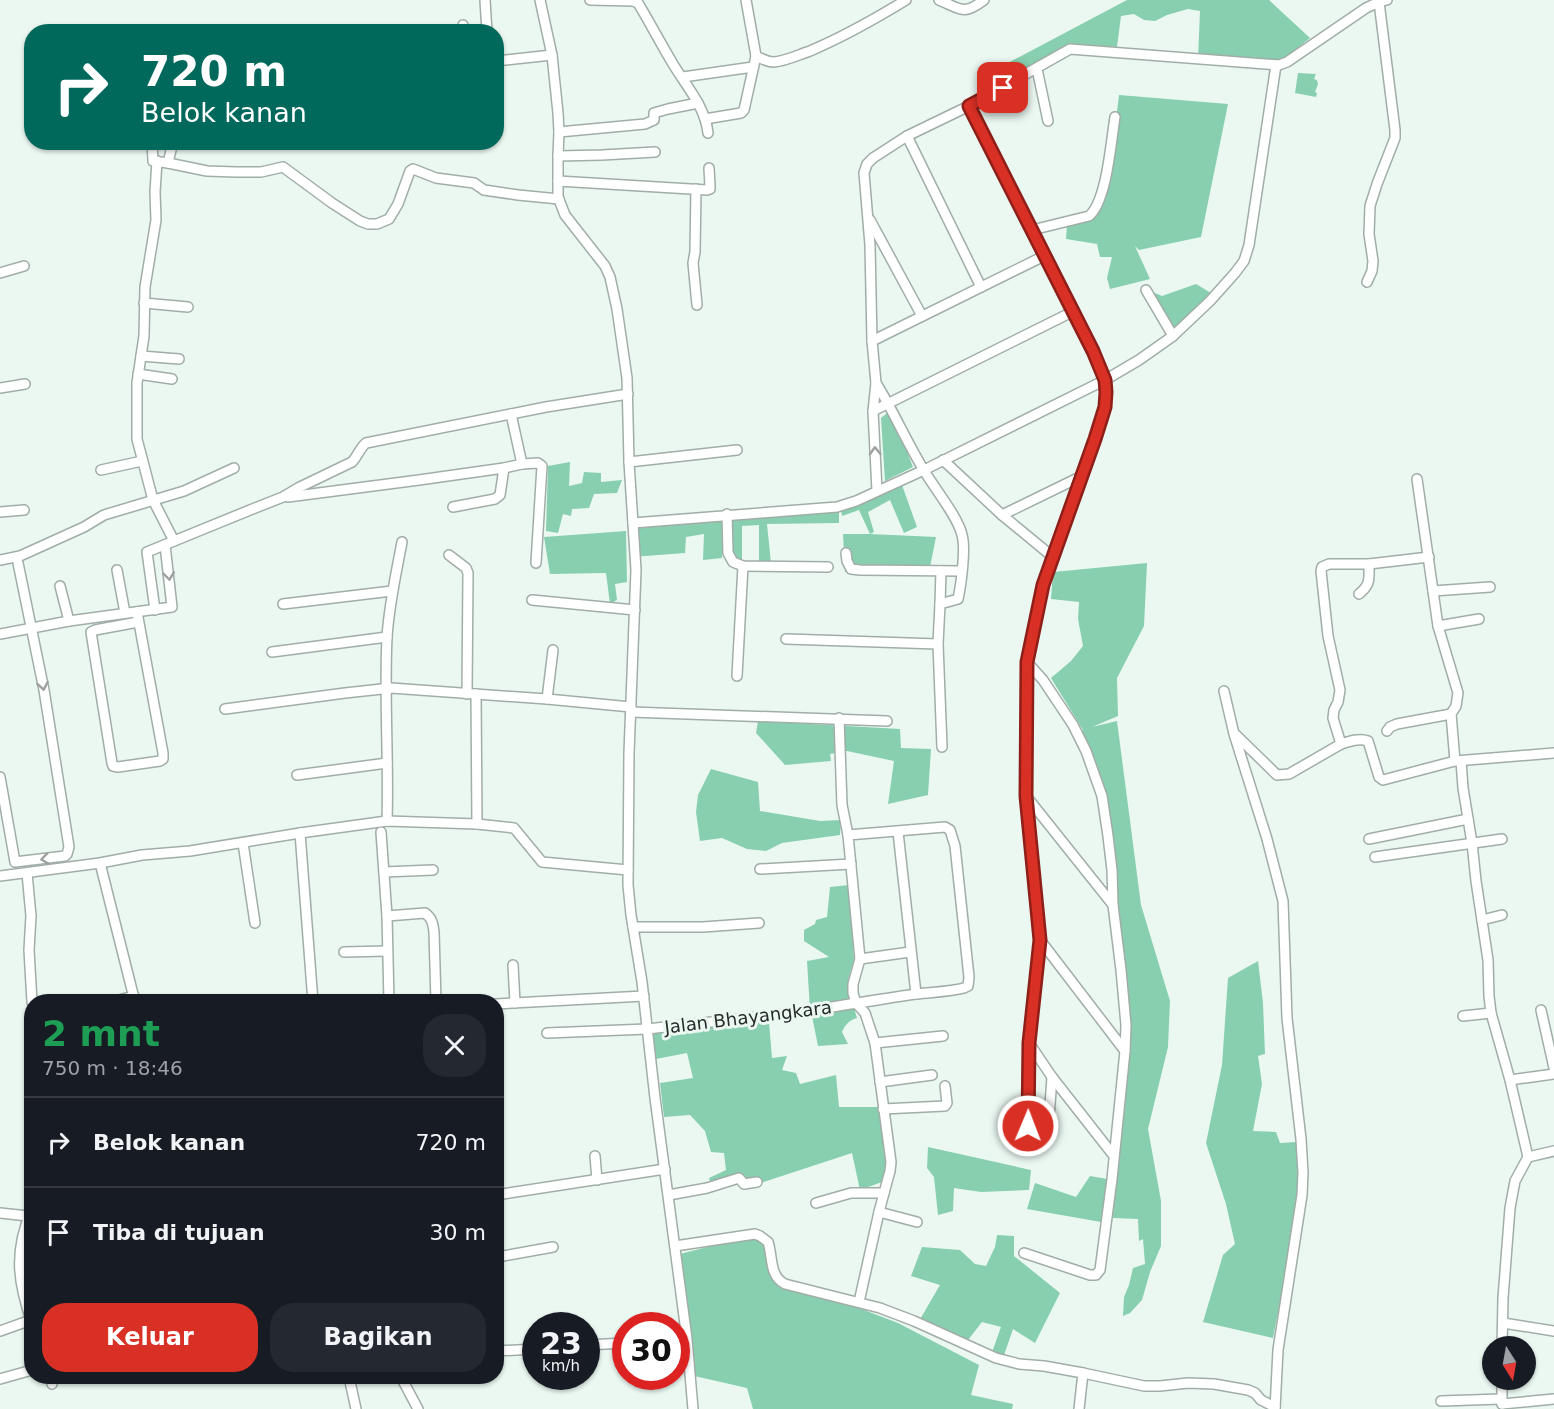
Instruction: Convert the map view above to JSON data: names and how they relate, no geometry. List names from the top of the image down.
{
  "streets": {
    "street": ["Jalan Bhayangkara"]
  },
  "north": "bottom",
  "page": {
    "turn": ["720 m", "Belok kanan"],
    "heading": ["2 mnt", "750 m · 18:46"],
    "list": [
      {
        "name": "Belok kanan",
        "value": "720 m"
      },
      {
        "name": "Tiba di tujuan",
        "value": "30 m"
      }
    ],
    "buttons": ["Keluar", "Bagikan"],
    "speed": "23 km/h",
    "limit": "30"
  }
}
